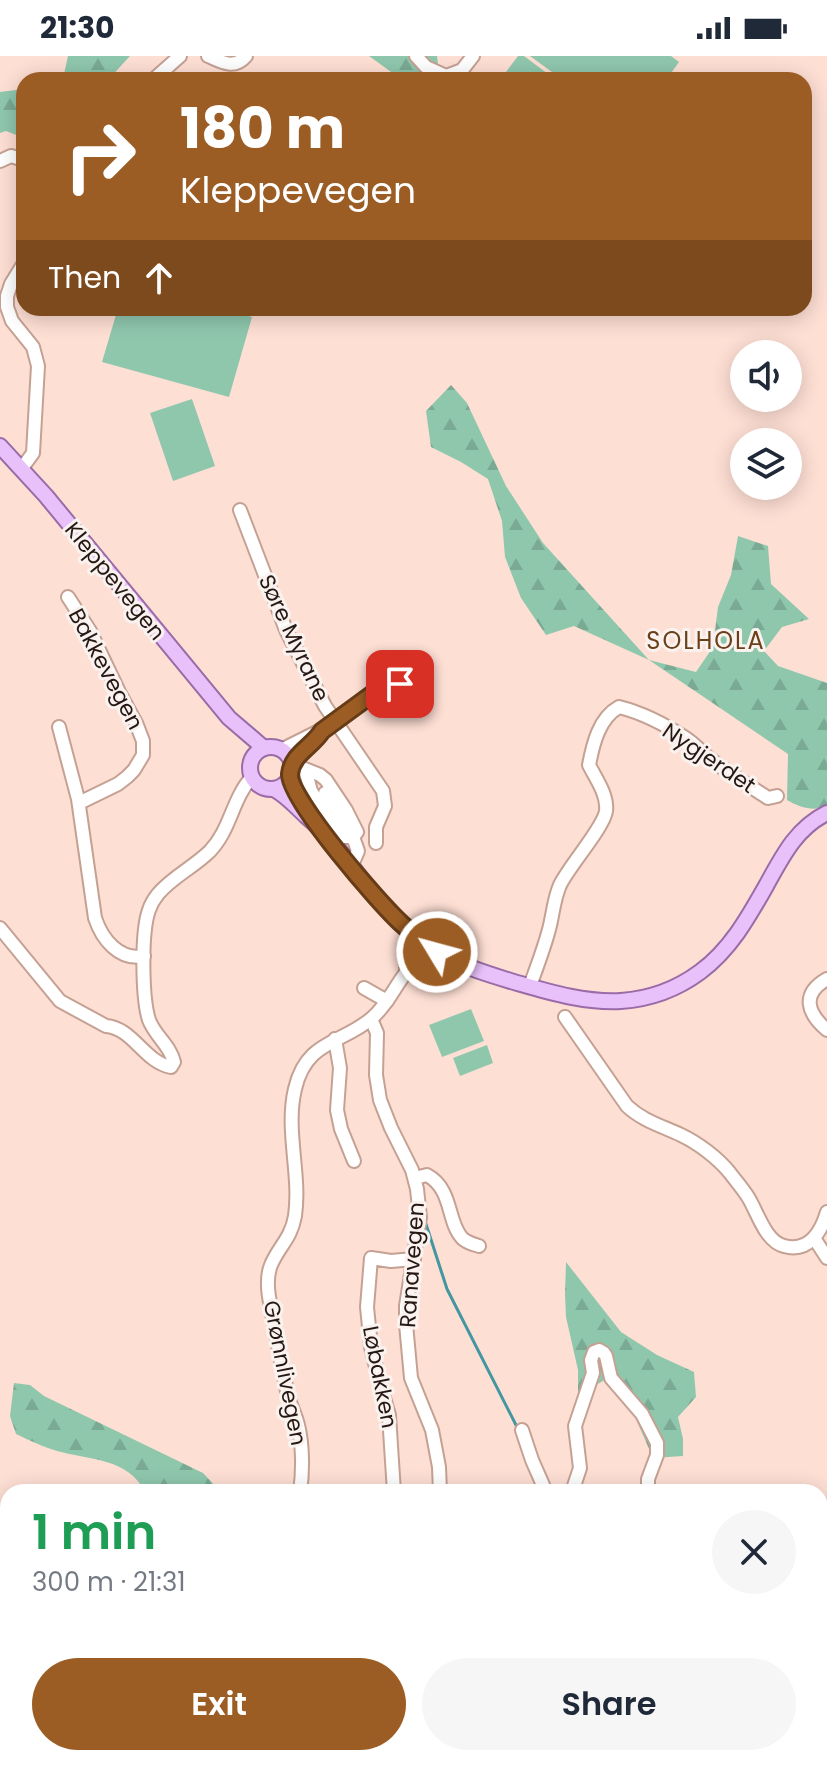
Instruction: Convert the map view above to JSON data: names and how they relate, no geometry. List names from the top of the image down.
{
  "streets": {
    "main road": ["Kleppevegen"],
    "street": [
      "Søre Myrane",
      "Bakkevegen",
      "Nygjerdet",
      "Ranavegen",
      "Grønnlivegen",
      "Løbakken"
    ]
  },
  "crossings": [
    ["Ranavegen", "Grønnlivegen"],
    ["Ranavegen", "Løbakken"]
  ],
  "districts": ["SOLHOLA"],
  "page": {
    "status": "21:30",
    "turn": ["180 m", "Kleppevegen"],
    "then": "Then",
    "heading": ["1 min", "300 m · 21:31"],
    "buttons": ["Exit", "Share"]
  }
}
